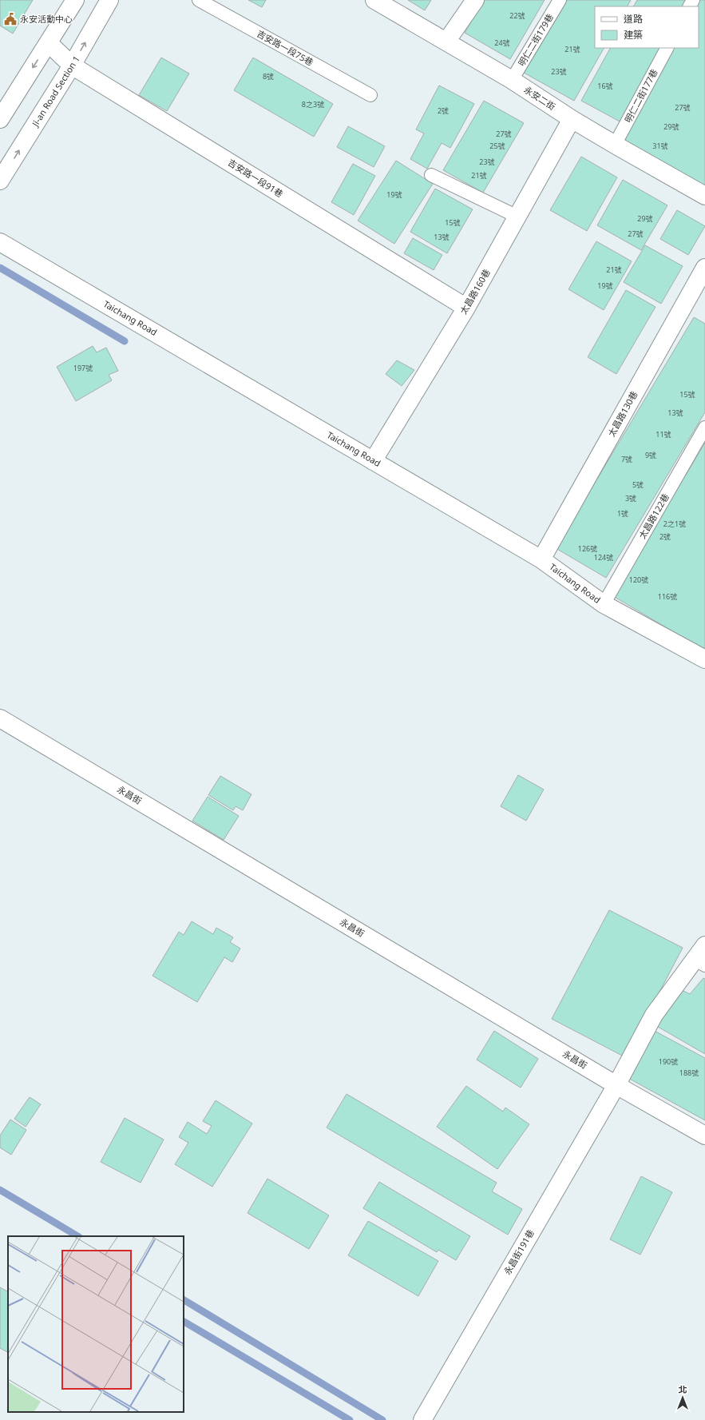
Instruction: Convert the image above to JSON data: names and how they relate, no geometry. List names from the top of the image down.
{
  "streets": {
    "street": [
      "Ji-an Road Section 1",
      "永安二街",
      "吉安路一段91巷",
      "太昌路160巷",
      "Taichang Road",
      "太昌路130巷",
      "永昌街",
      "永昌街191巷"
    ],
    "lane": [
      "明仁二街179巷",
      "吉安路一段75巷",
      "明仁二街177巷",
      "太昌路122巷"
    ]
  },
  "crossings": [
    ["明仁二街179巷", "永安二街"],
    ["Ji-an Road Section 1", "吉安路一段91巷"],
    ["明仁二街177巷", "永安二街"],
    ["永安二街", "太昌路160巷"],
    ["吉安路一段91巷", "太昌路160巷"],
    ["太昌路160巷", "Taichang Road"],
    ["Taichang Road", "太昌路130巷"],
    ["Taichang Road", "太昌路122巷"],
    ["永昌街", "永昌街191巷"]
  ],
  "places": {
    "public building": ["永安活動中心"]
  },
  "house_numbers": [
    "22號",
    "24號",
    "21號",
    "23號",
    "8號",
    "16號",
    "8之3號",
    "27號",
    "2號",
    "29號",
    "27號",
    "25號",
    "31號",
    "23號",
    "21號",
    "19號",
    "29號",
    "15號",
    "27號",
    "13號",
    "21號",
    "19號",
    "197號",
    "15號",
    "13號",
    "11號",
    "9號",
    "7號",
    "5號",
    "3號",
    "1號",
    "2之1號",
    "2號",
    "126號",
    "124號",
    "120號",
    "116號",
    "190號",
    "188號"
  ],
  "legend": ["道路", "建築"],
  "north": "top"
}
